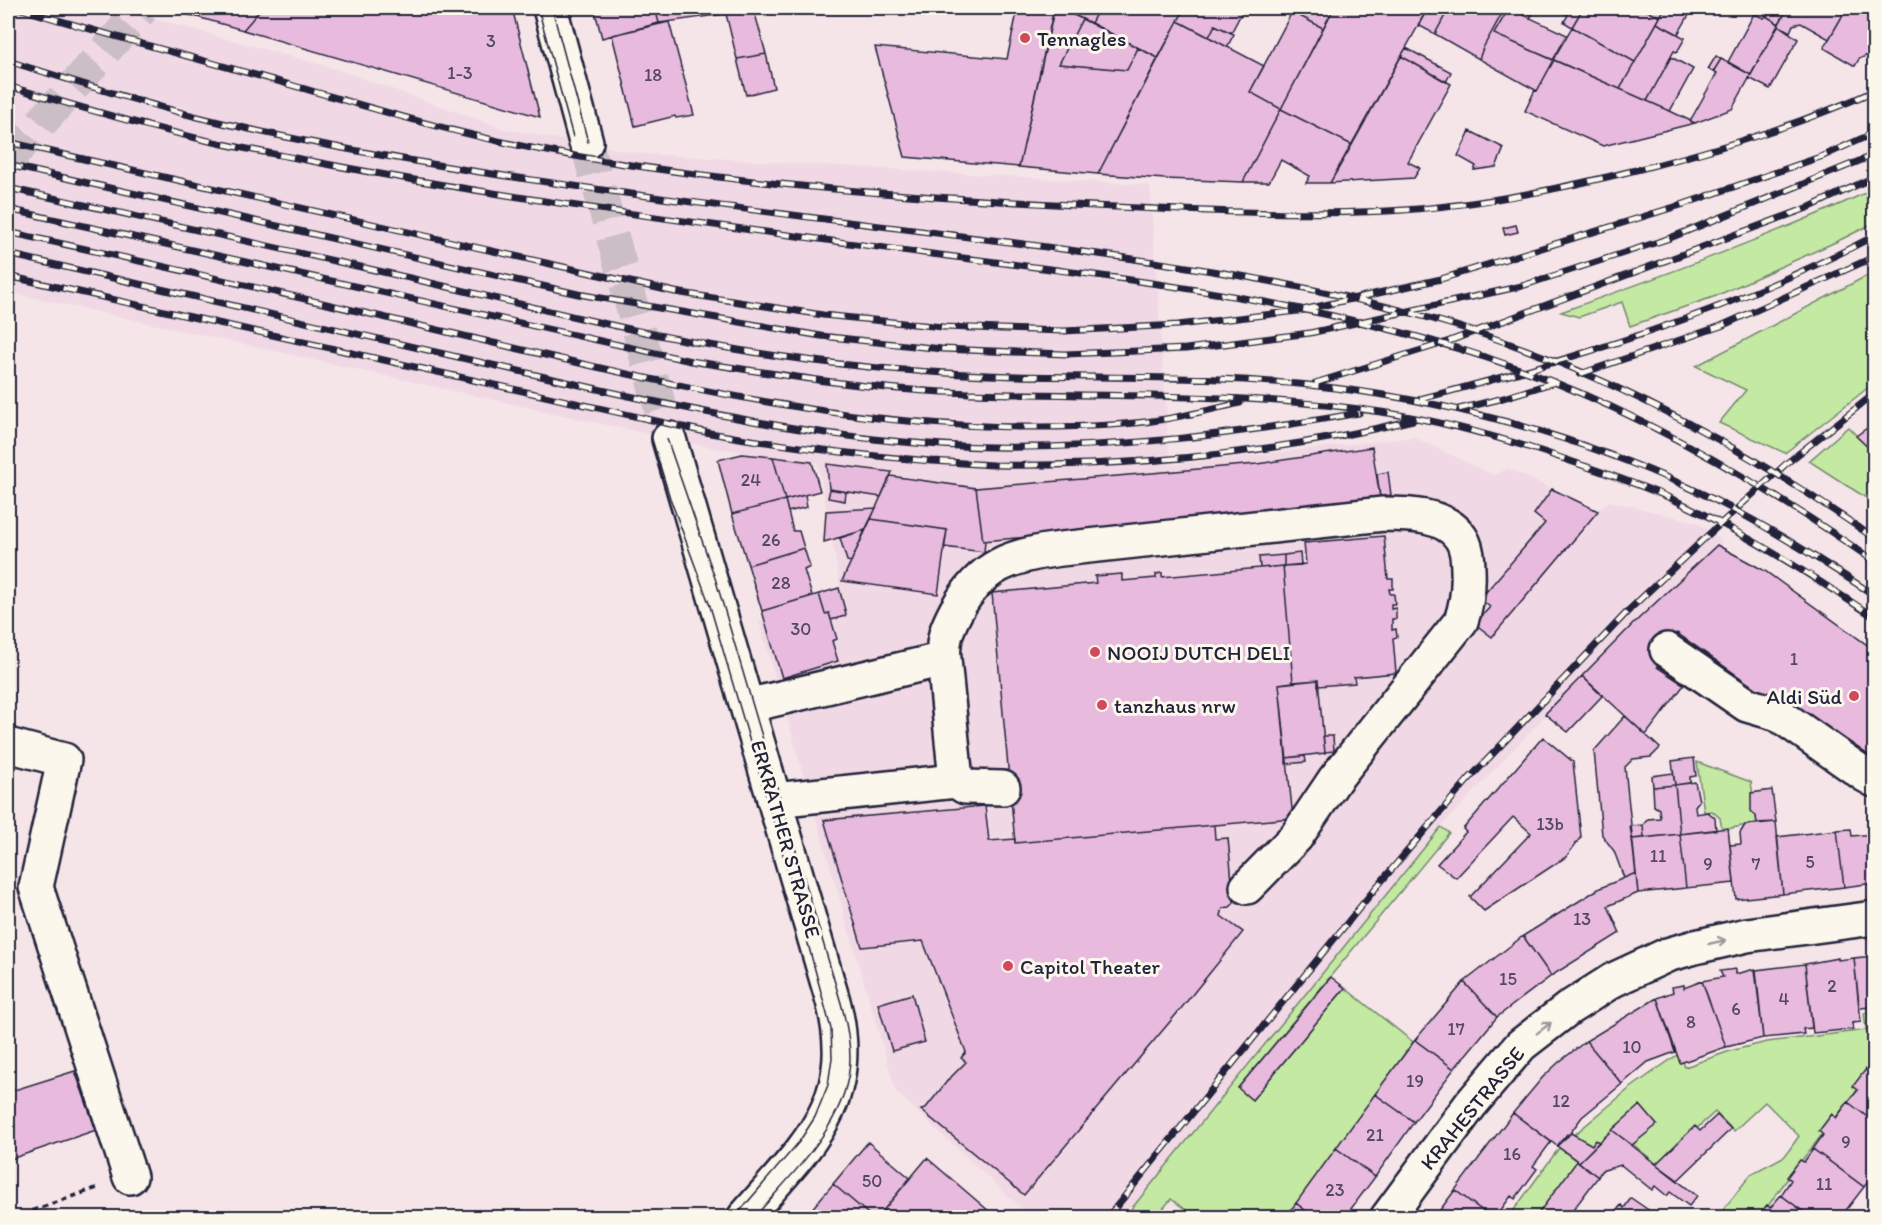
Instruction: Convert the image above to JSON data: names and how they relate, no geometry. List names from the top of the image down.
{
  "streets": {
    "street": ["ERKRATHER STRASSE", "KRAHESTRASSE"]
  },
  "one_way": ["KRAHESTRASSE"],
  "places": [
    "Tennagles",
    "NOOIJ DUTCH DELI",
    "Aldi Süd",
    "tanzhaus nrw",
    "Capitol Theater"
  ],
  "house_numbers": [
    "3",
    "1-3",
    "18",
    "24",
    "26",
    "28",
    "30",
    "1",
    "13b",
    "11",
    "5",
    "9",
    "7",
    "13",
    "15",
    "2",
    "4",
    "6",
    "8",
    "17",
    "10",
    "19",
    "12",
    "21",
    "9",
    "16",
    "50",
    "11",
    "23"
  ]
}
